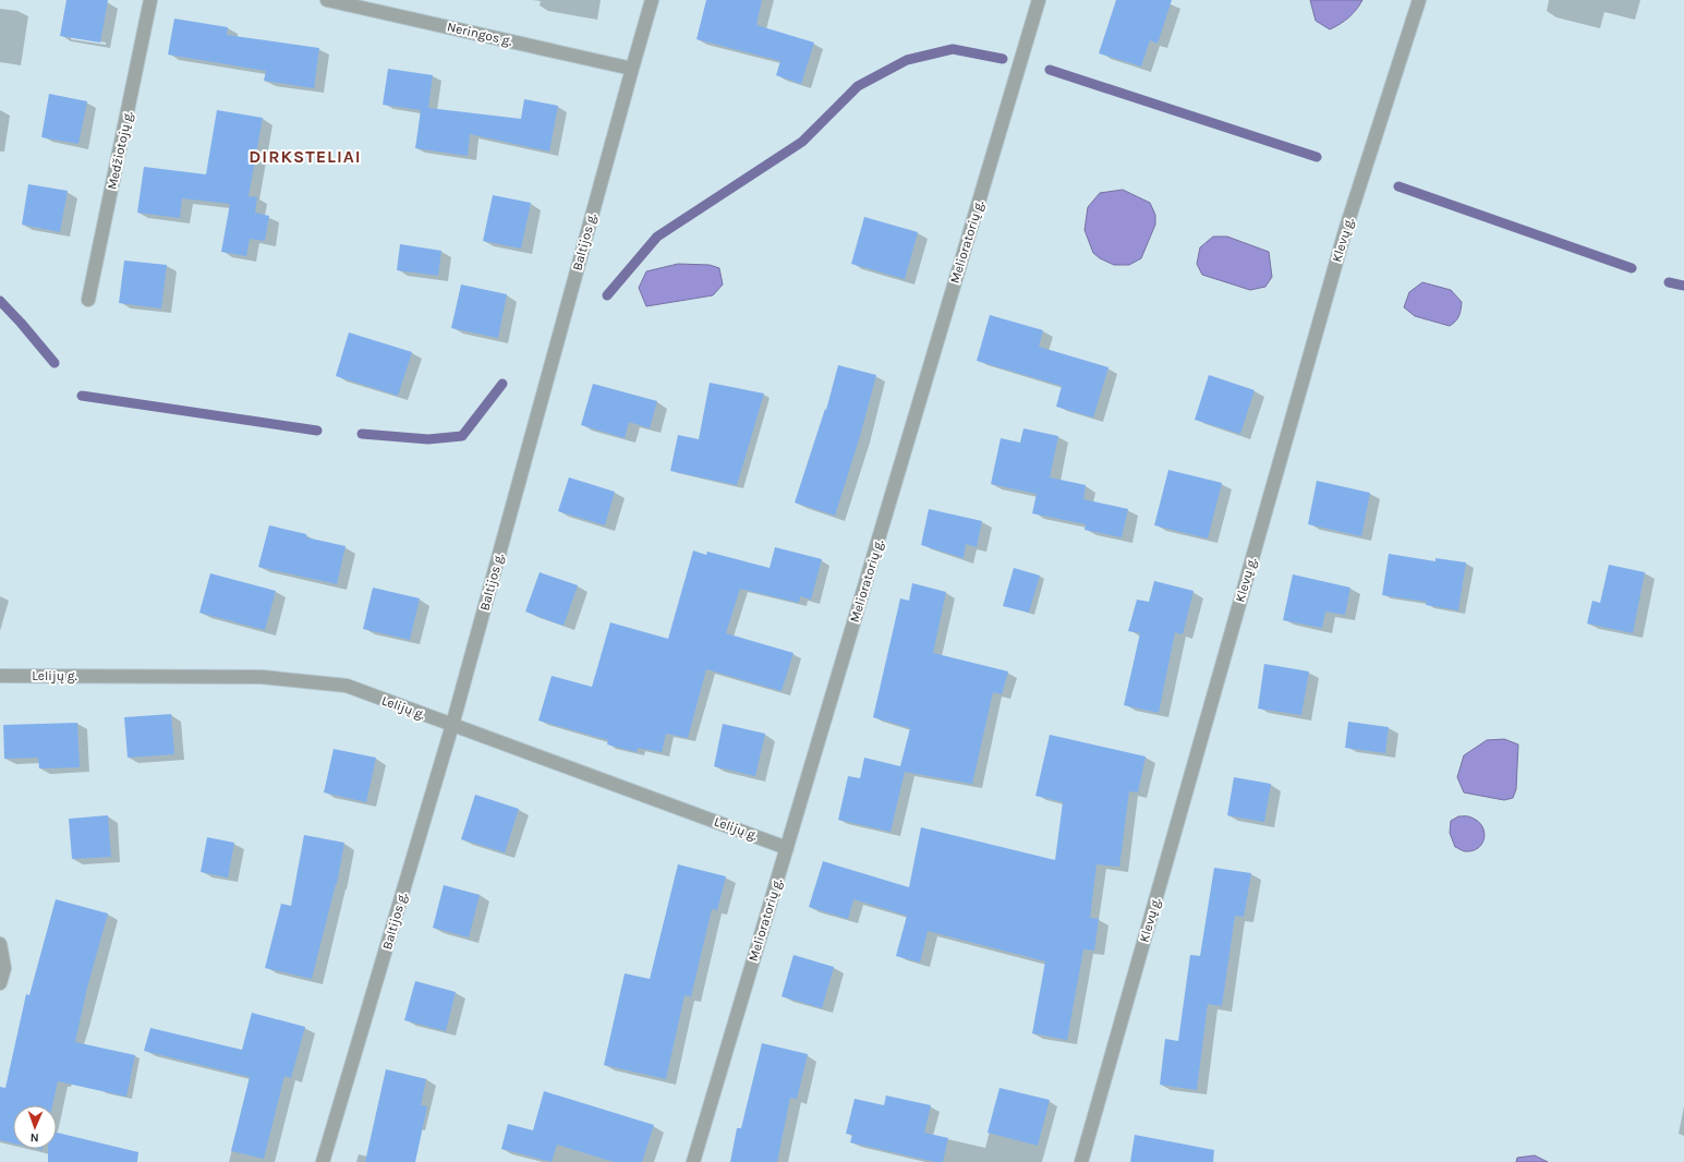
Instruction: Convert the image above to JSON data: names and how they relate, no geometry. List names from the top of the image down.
{
  "streets": {
    "street": [
      "Neringos g.",
      "Medžiotojų g.",
      "Klevų g.",
      "Baltijos g.",
      "Melioratorių g.",
      "Lelijų g."
    ]
  },
  "crossings": [
    ["Neringos g.", "Baltijos g."],
    ["Baltijos g.", "Lelijų g."],
    ["Melioratorių g.", "Lelijų g."]
  ],
  "districts": ["DIRKSTELIAI"],
  "north": "bottom"
}
